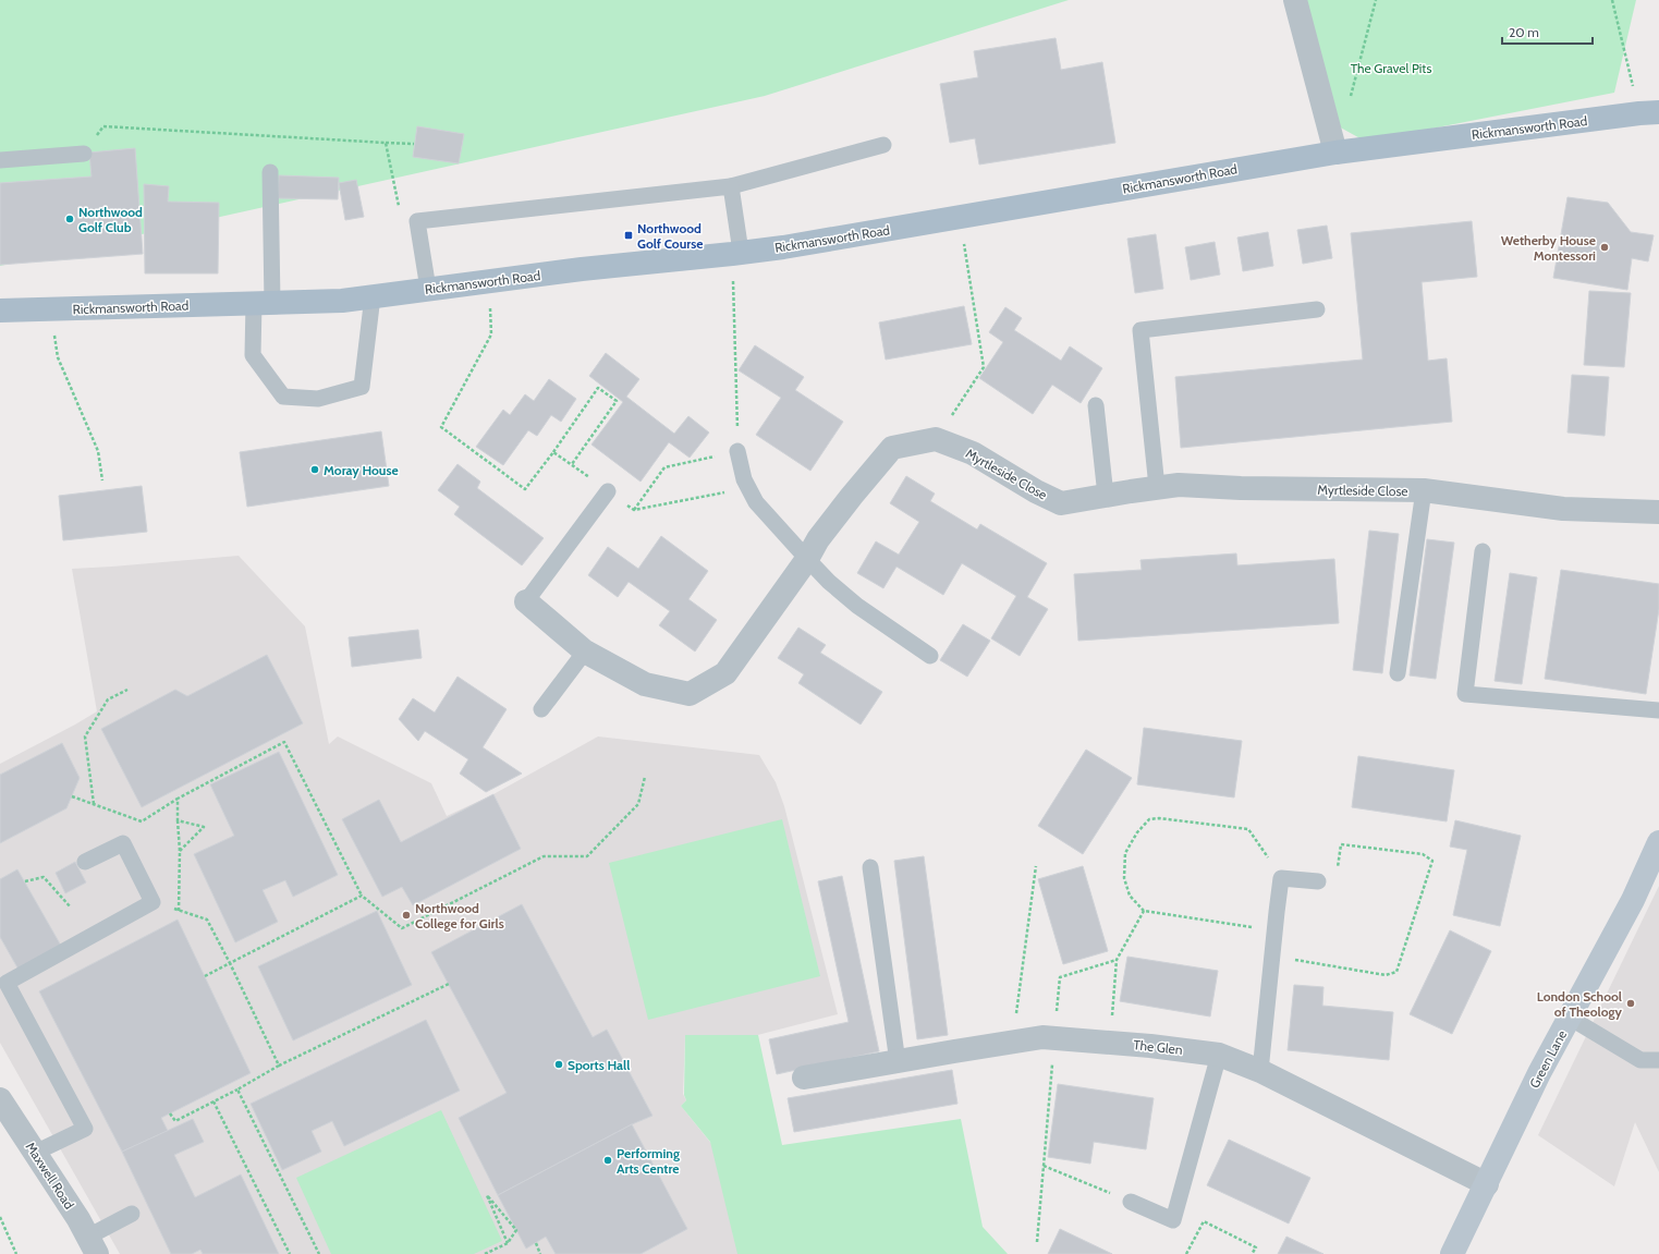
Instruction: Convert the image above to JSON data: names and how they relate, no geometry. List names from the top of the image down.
{
  "streets": {
    "main road": ["Rickmansworth Road", "Green Lane"],
    "street": ["Myrtleside Close", "The Glen", "Maxwell Road"]
  },
  "crossings": [
    ["The Glen", "Green Lane"]
  ],
  "parks": ["The Gravel Pits"],
  "places": {
    "other": [
      "Northwood Golf Club",
      "Wetherby House Montessori",
      "Moray House",
      "Northwood College for Girls",
      "London School of Theology",
      "Sports Hall",
      "Performing Arts Centre"
    ],
    "transit": ["Northwood Golf Course"]
  },
  "scale_bar": "20 m"
}
